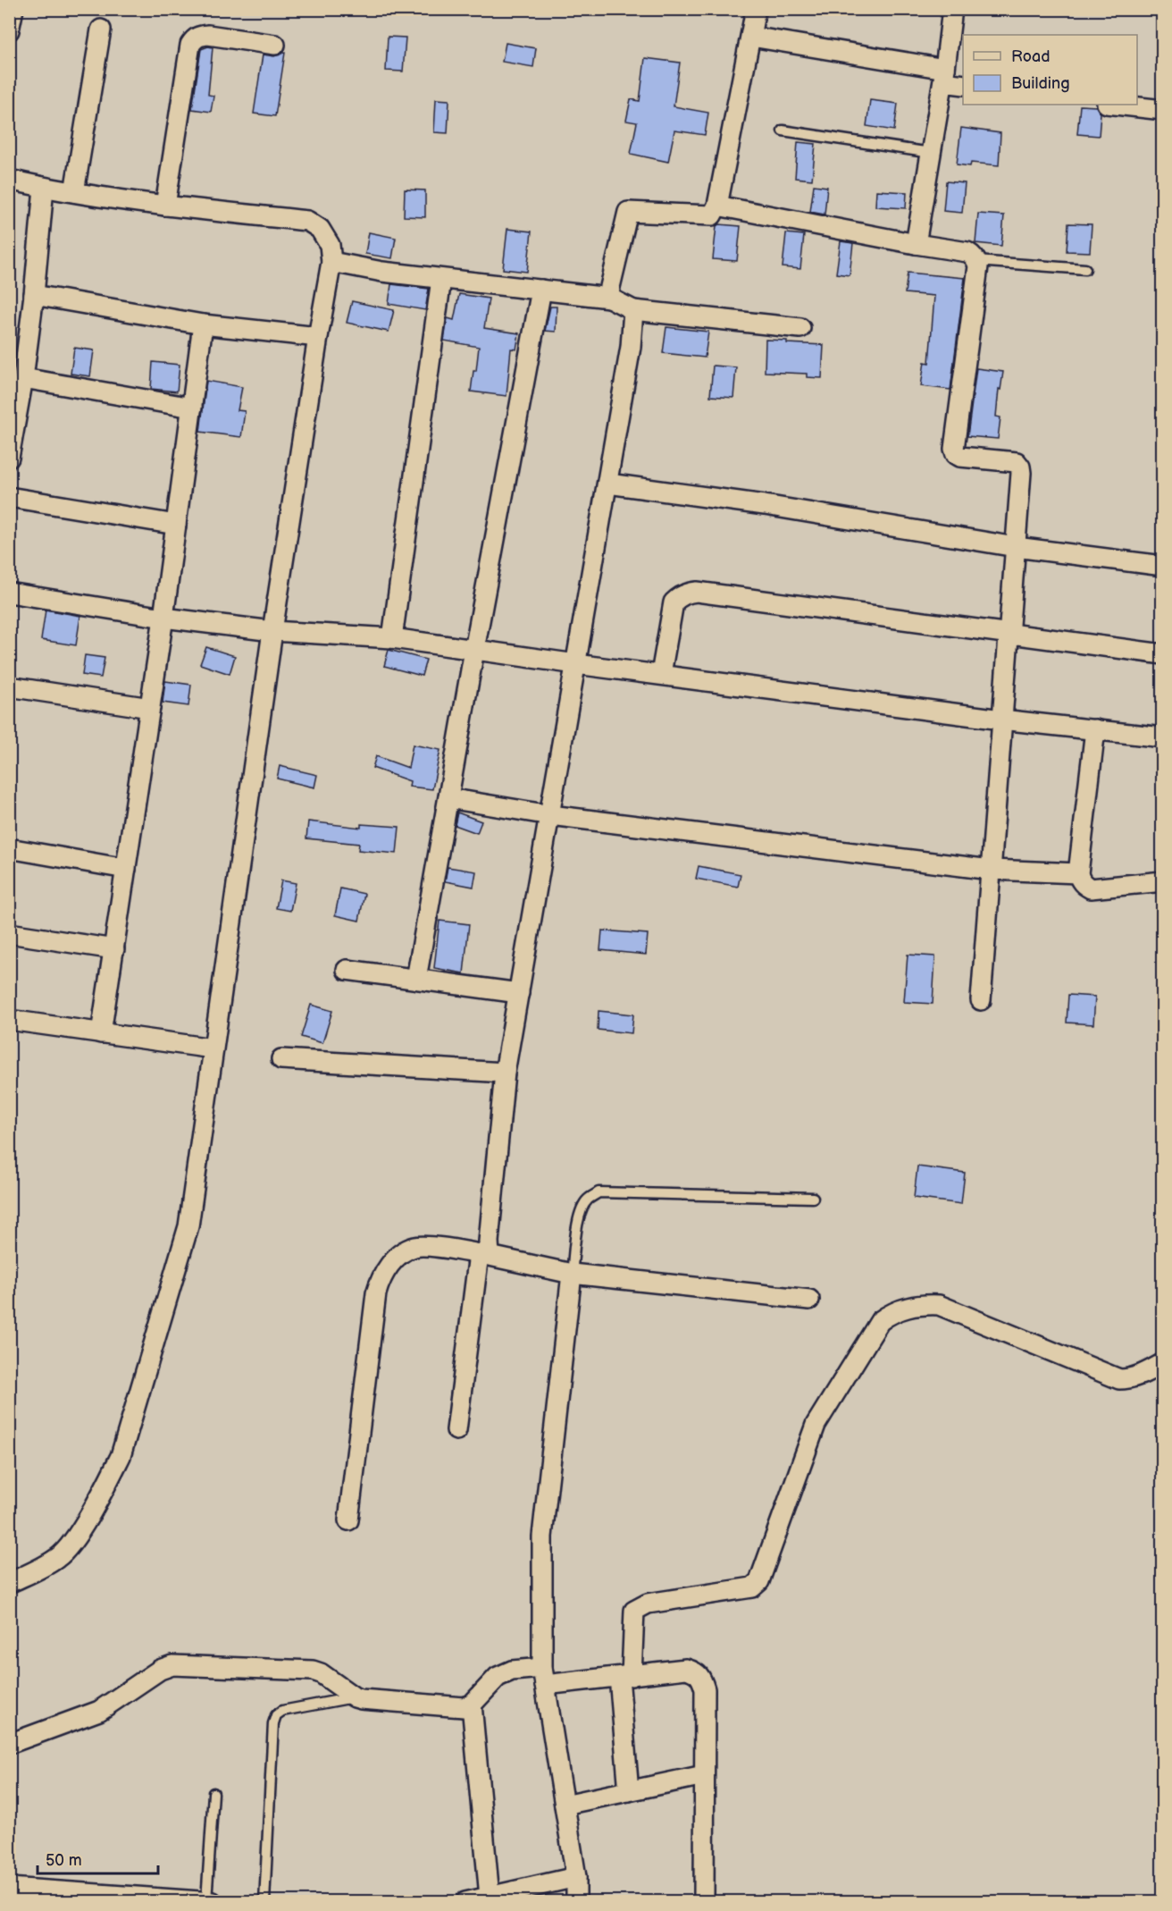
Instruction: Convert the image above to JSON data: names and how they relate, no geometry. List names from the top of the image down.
{
  "legend": ["Road", "Building"],
  "scale_bar": "50 m"
}
